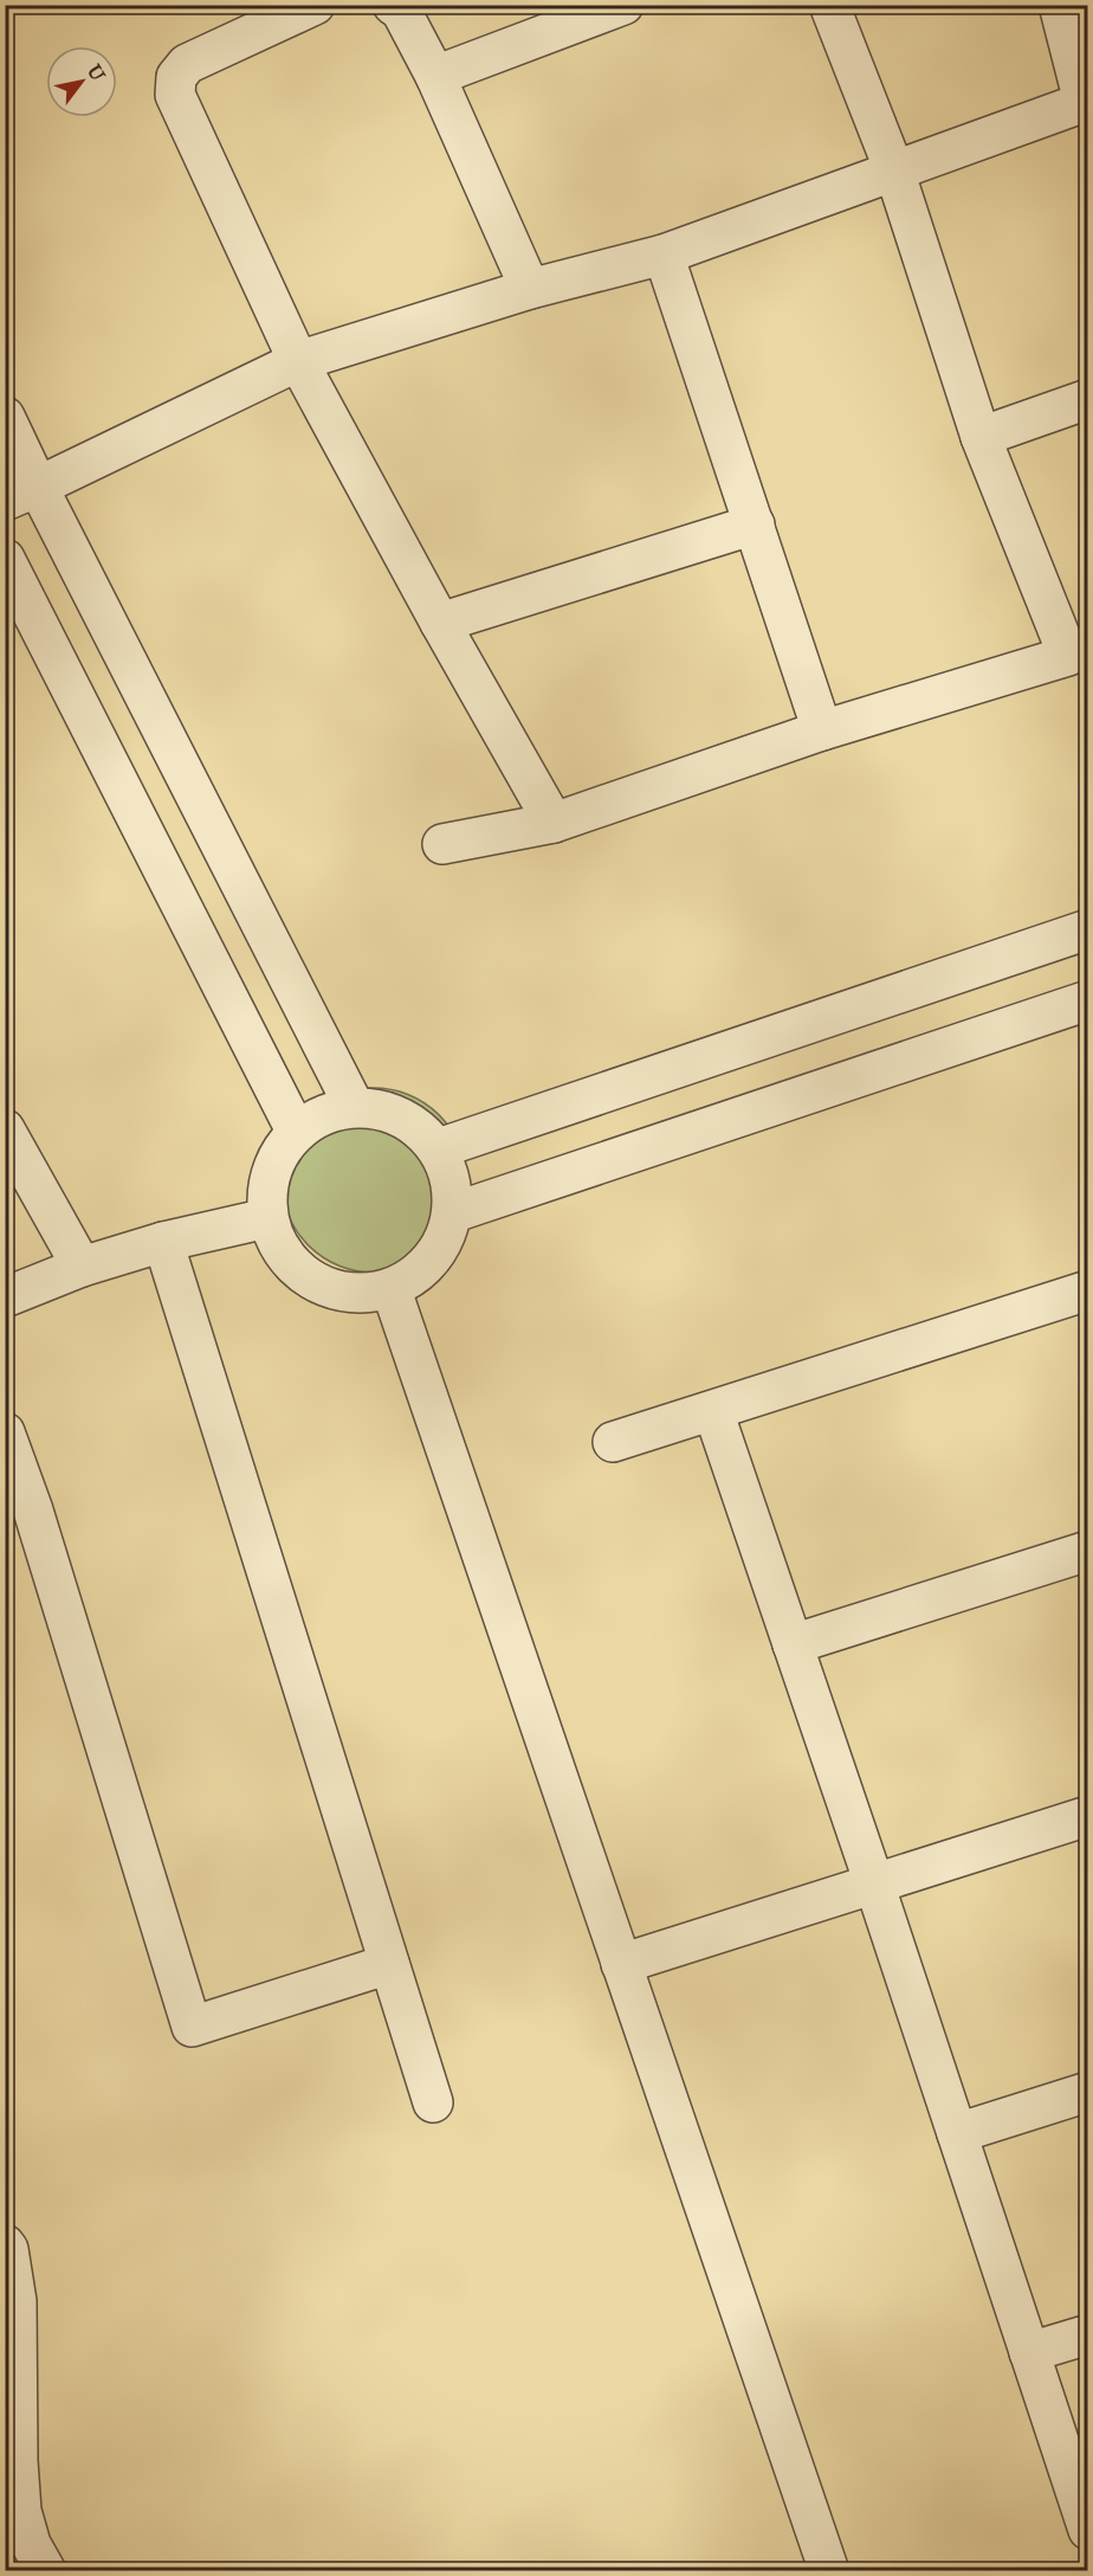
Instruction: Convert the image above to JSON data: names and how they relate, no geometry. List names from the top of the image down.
{
  "north": "top right"
}
